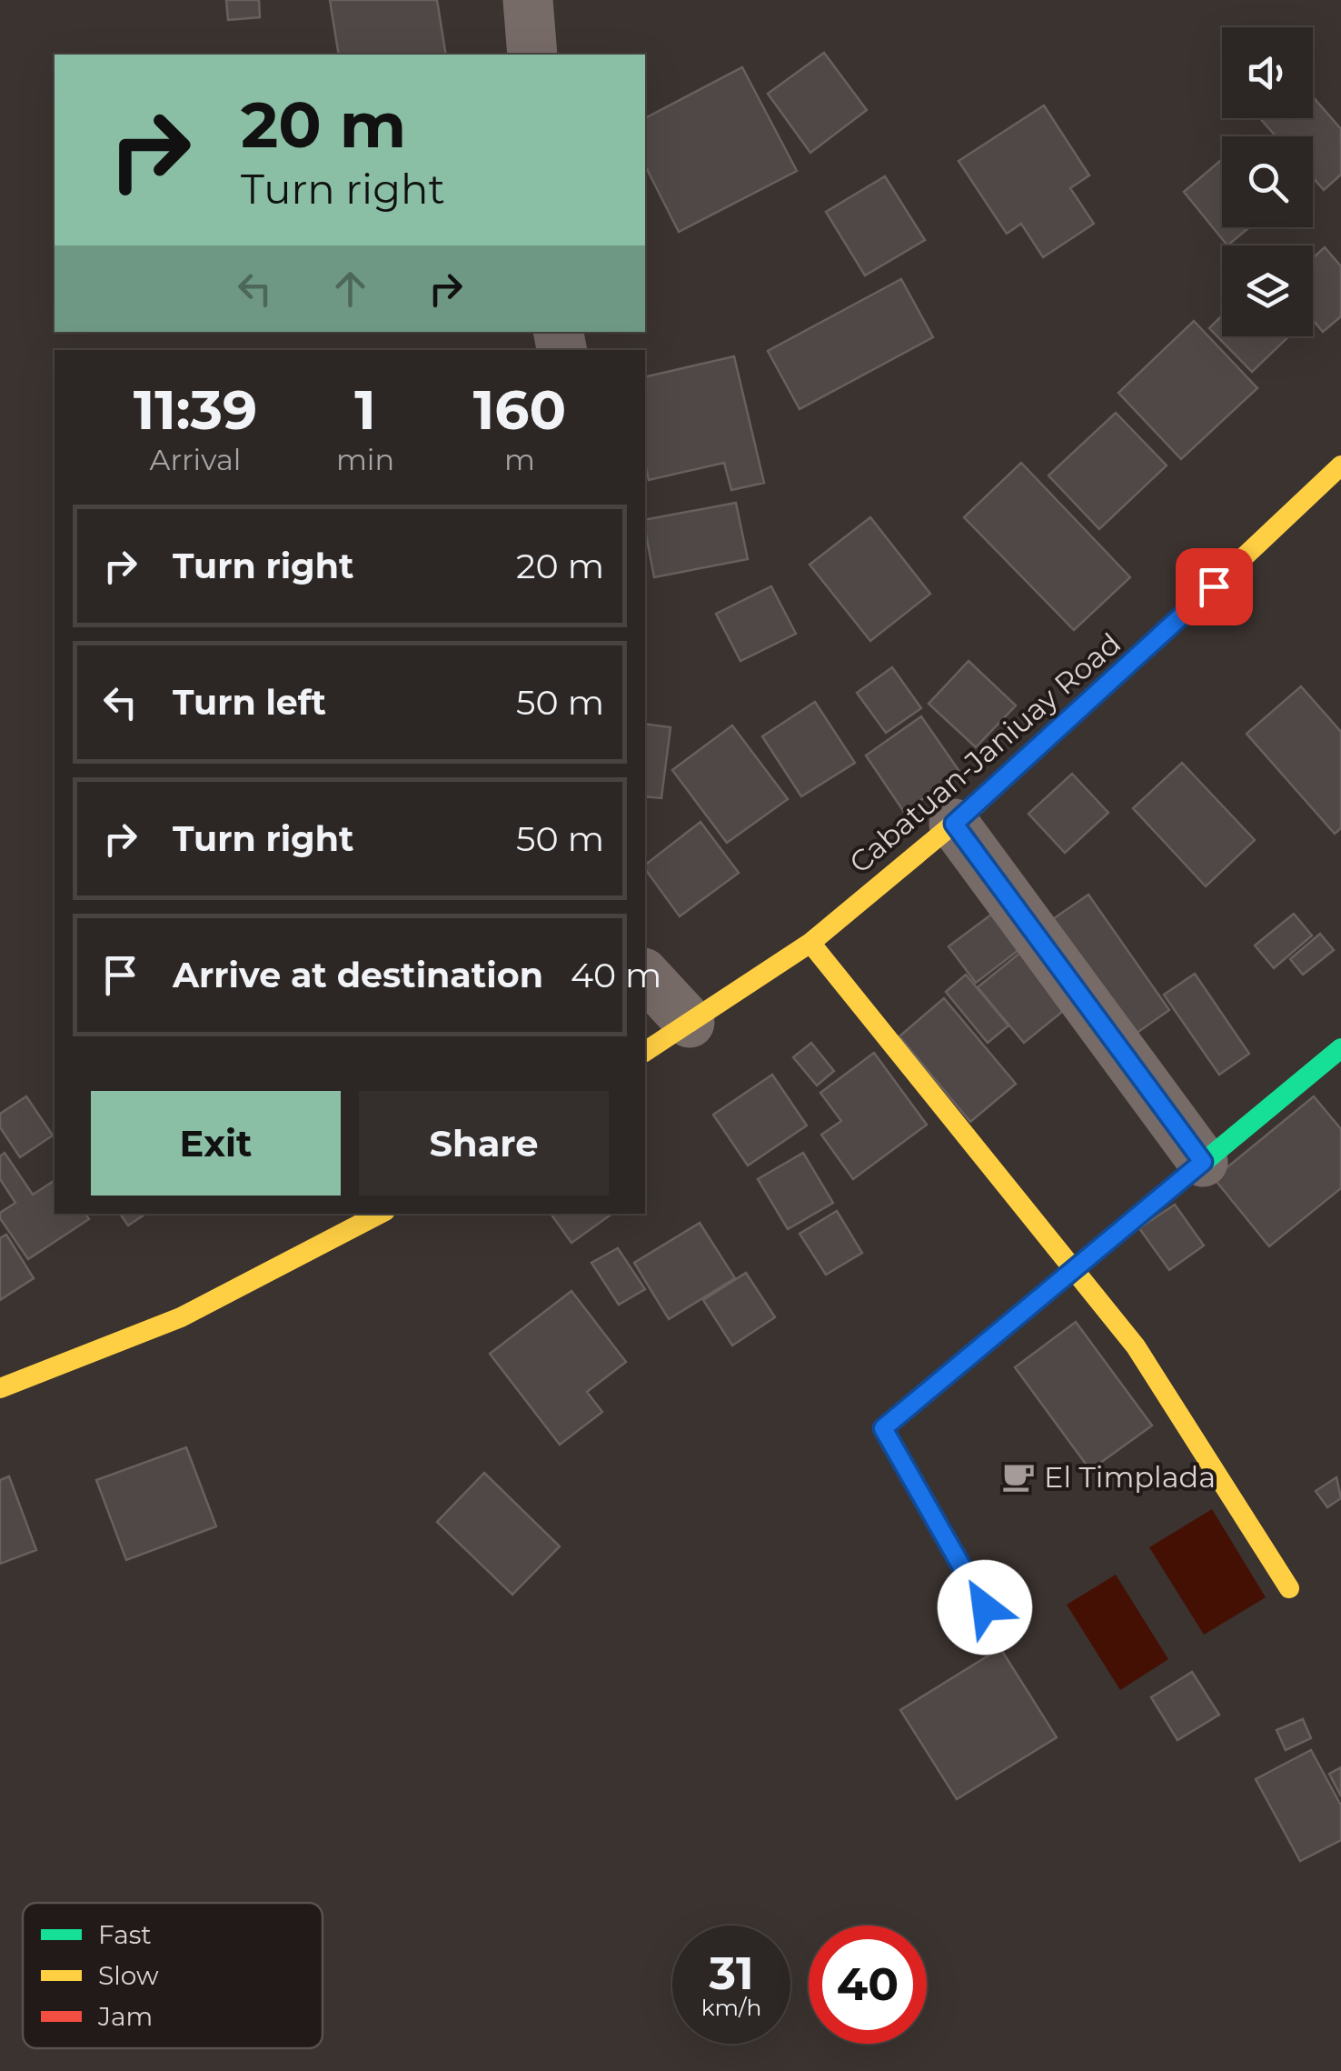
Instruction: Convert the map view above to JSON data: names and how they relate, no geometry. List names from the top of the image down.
{
  "streets": {
    "street": ["Cabatuan-Janiuay Road"]
  },
  "places": {
    "cafe": ["El Timplada"]
  },
  "legend": ["Fast", "Slow", "Jam"],
  "page": {
    "turn": ["20 m", "Turn right"],
    "eta": [
      "11:39",
      "Arrival",
      "1",
      "min",
      "160",
      "m"
    ],
    "list": [
      {
        "name": "Turn right",
        "value": "20 m"
      },
      {
        "name": "Turn left",
        "value": "50 m"
      },
      {
        "name": "Turn right",
        "value": "50 m"
      },
      {
        "name": "Arrive at destination",
        "value": "40 m"
      }
    ],
    "buttons": ["Exit", "Share"],
    "speed": "31 km/h",
    "limit": "40"
  }
}
